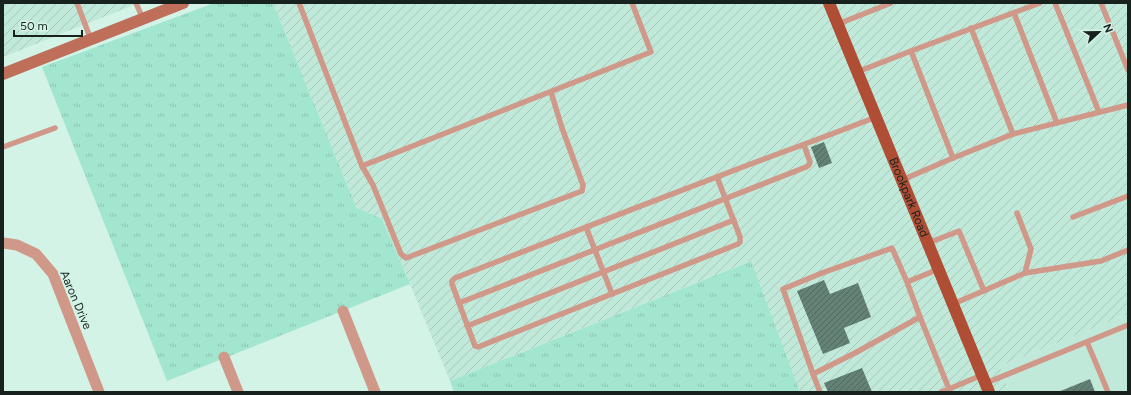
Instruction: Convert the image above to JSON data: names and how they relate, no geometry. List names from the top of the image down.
{
  "streets": {
    "main road": ["Brookpark Road"],
    "street": ["Aaron Drive"]
  },
  "scale_bar": "50 m",
  "north": "right"
}
